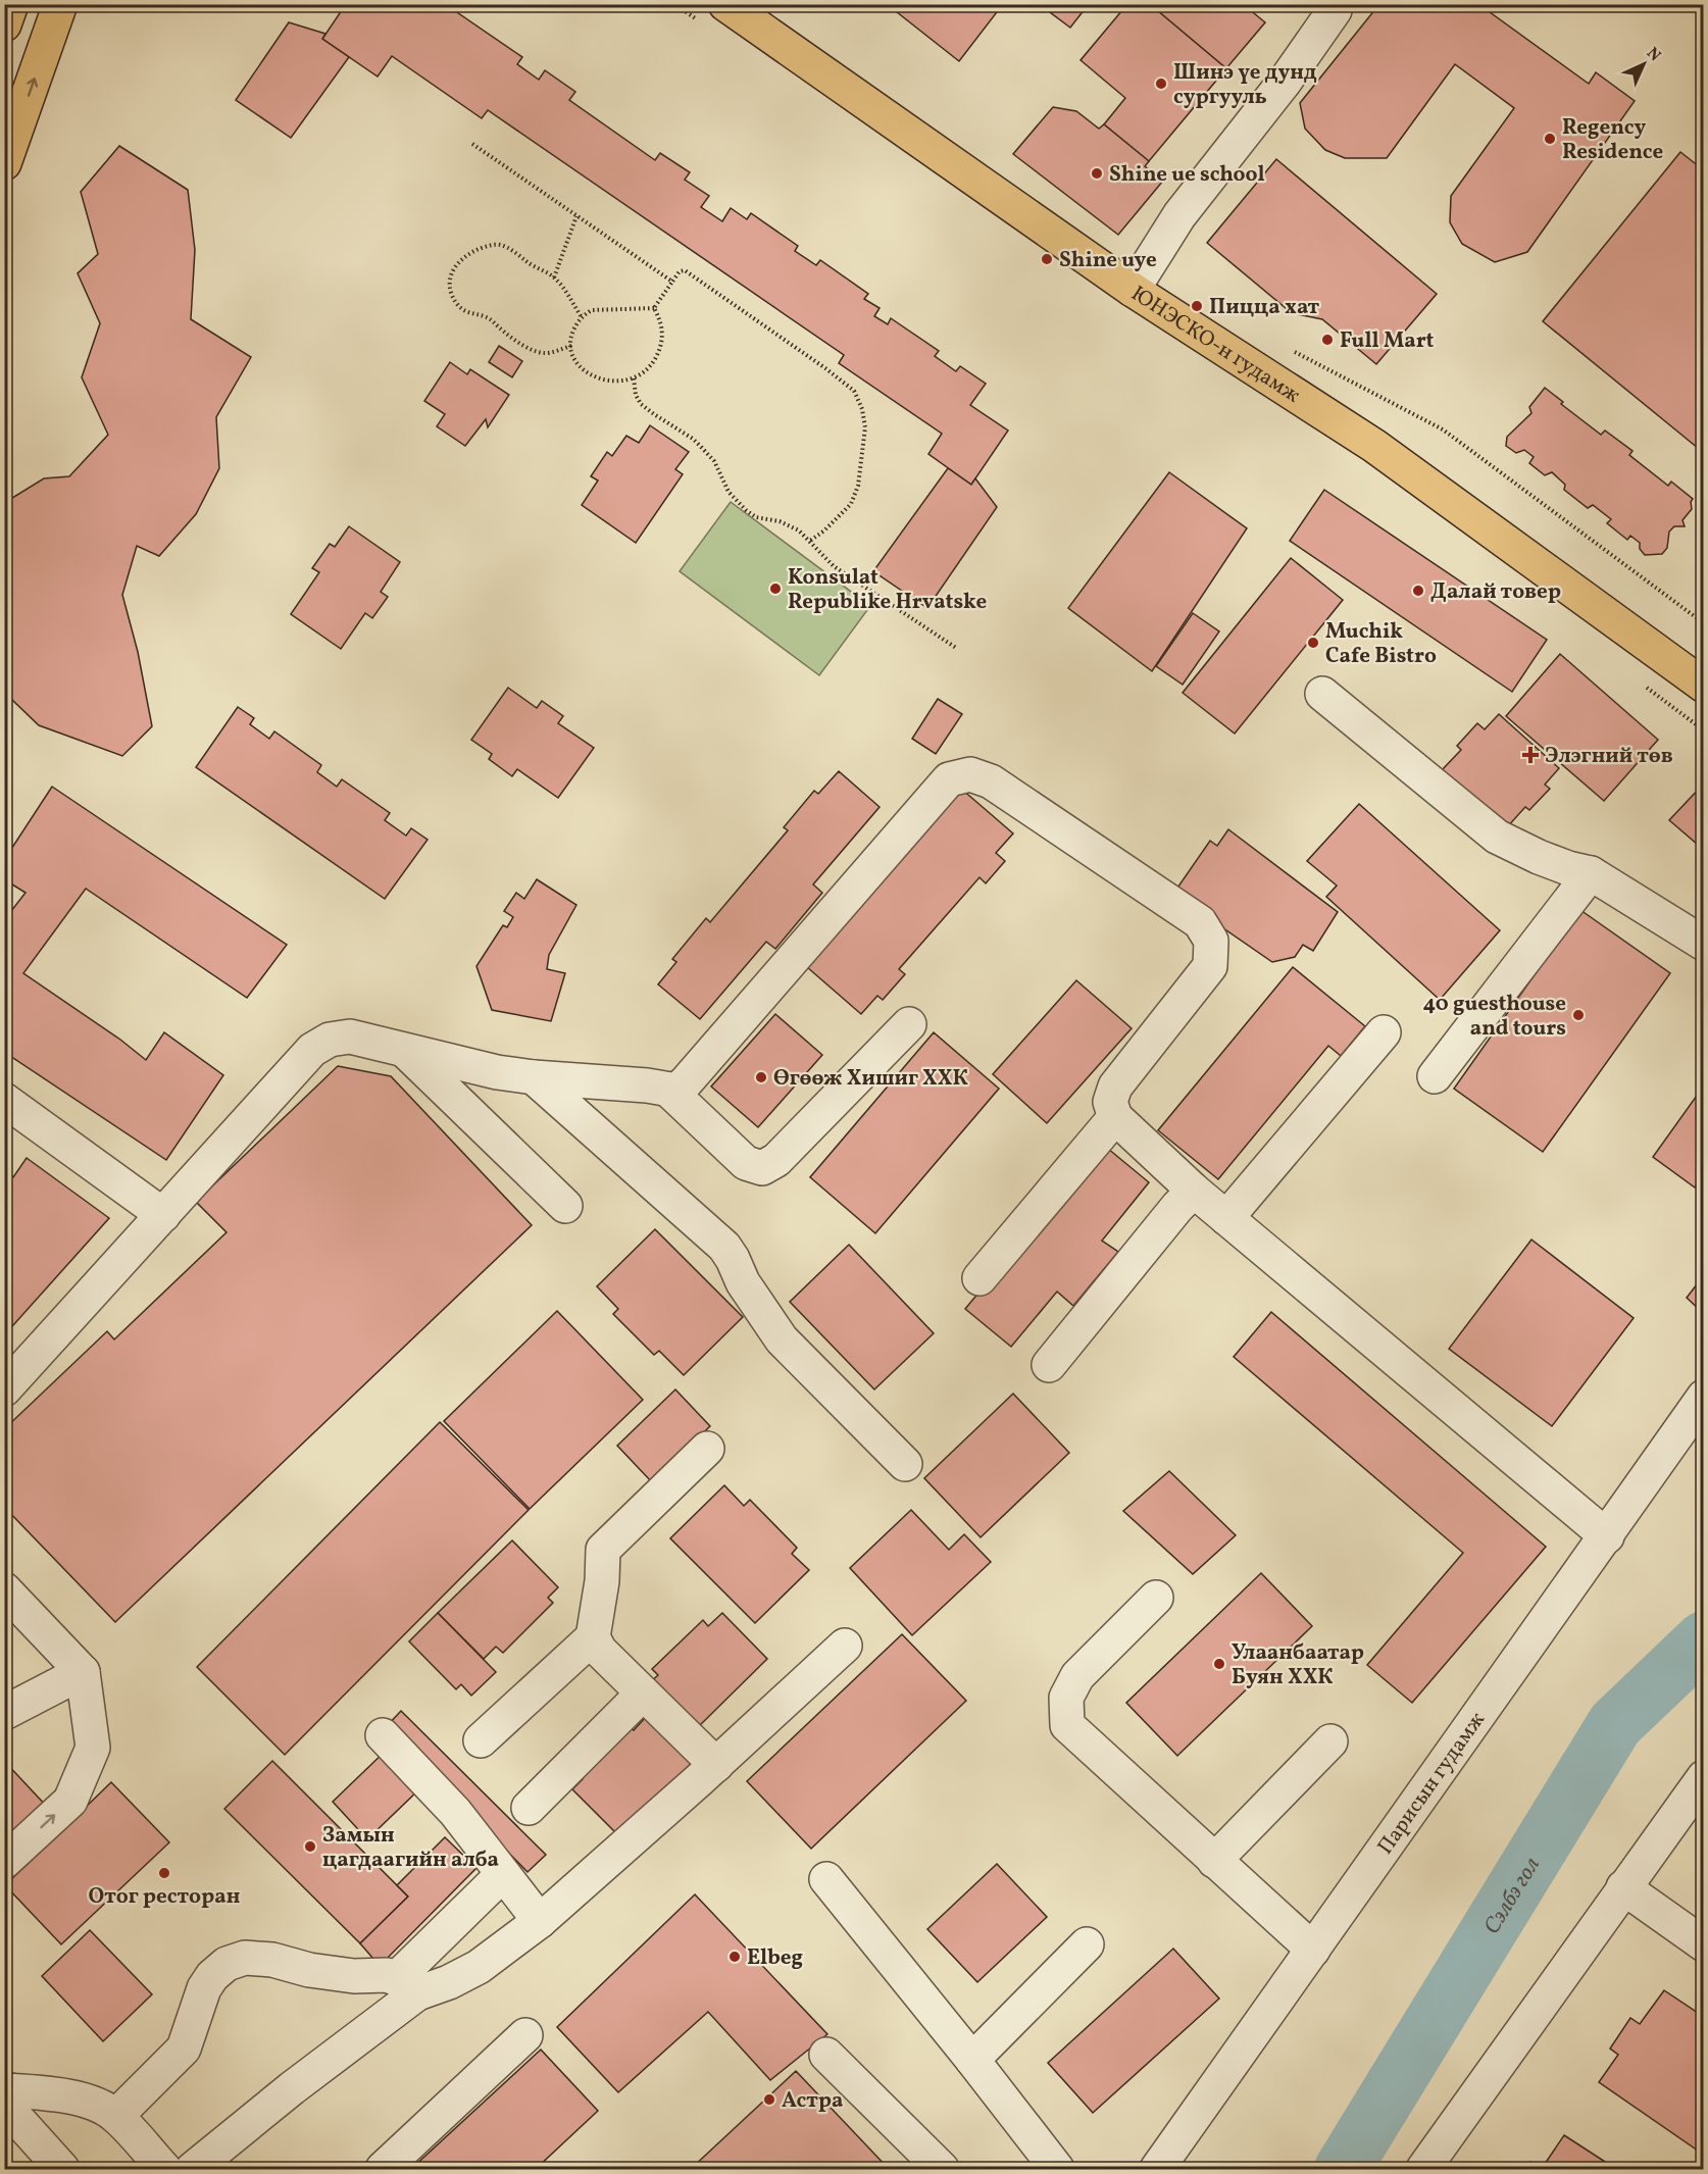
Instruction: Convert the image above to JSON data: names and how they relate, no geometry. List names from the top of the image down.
{
  "streets": {
    "main road": ["ЮНЭСКО-н гудамж"],
    "street": ["Парисын гудамж"]
  },
  "water": ["Сэлбэ гол"],
  "places": {
    "other": [
      "Шинэ үе дунд сургууль",
      "Regency Residence",
      "Shine ue school",
      "Shine uye",
      "Пицца хат",
      "Full Mart",
      "Konsulat Republike Hrvatske",
      "Далай товер",
      "Muchik Cafe Bistro",
      "40 guesthouse and tours",
      "Өгөөж Хишиг ХХК",
      "Улаанбаатар Буян ХХК",
      "Замын цагдаагийн алба",
      "Отог ресторан",
      "Elbeg",
      "Астра"
    ],
    "health": ["Элэгний төв"]
  },
  "north": "top right"
}
